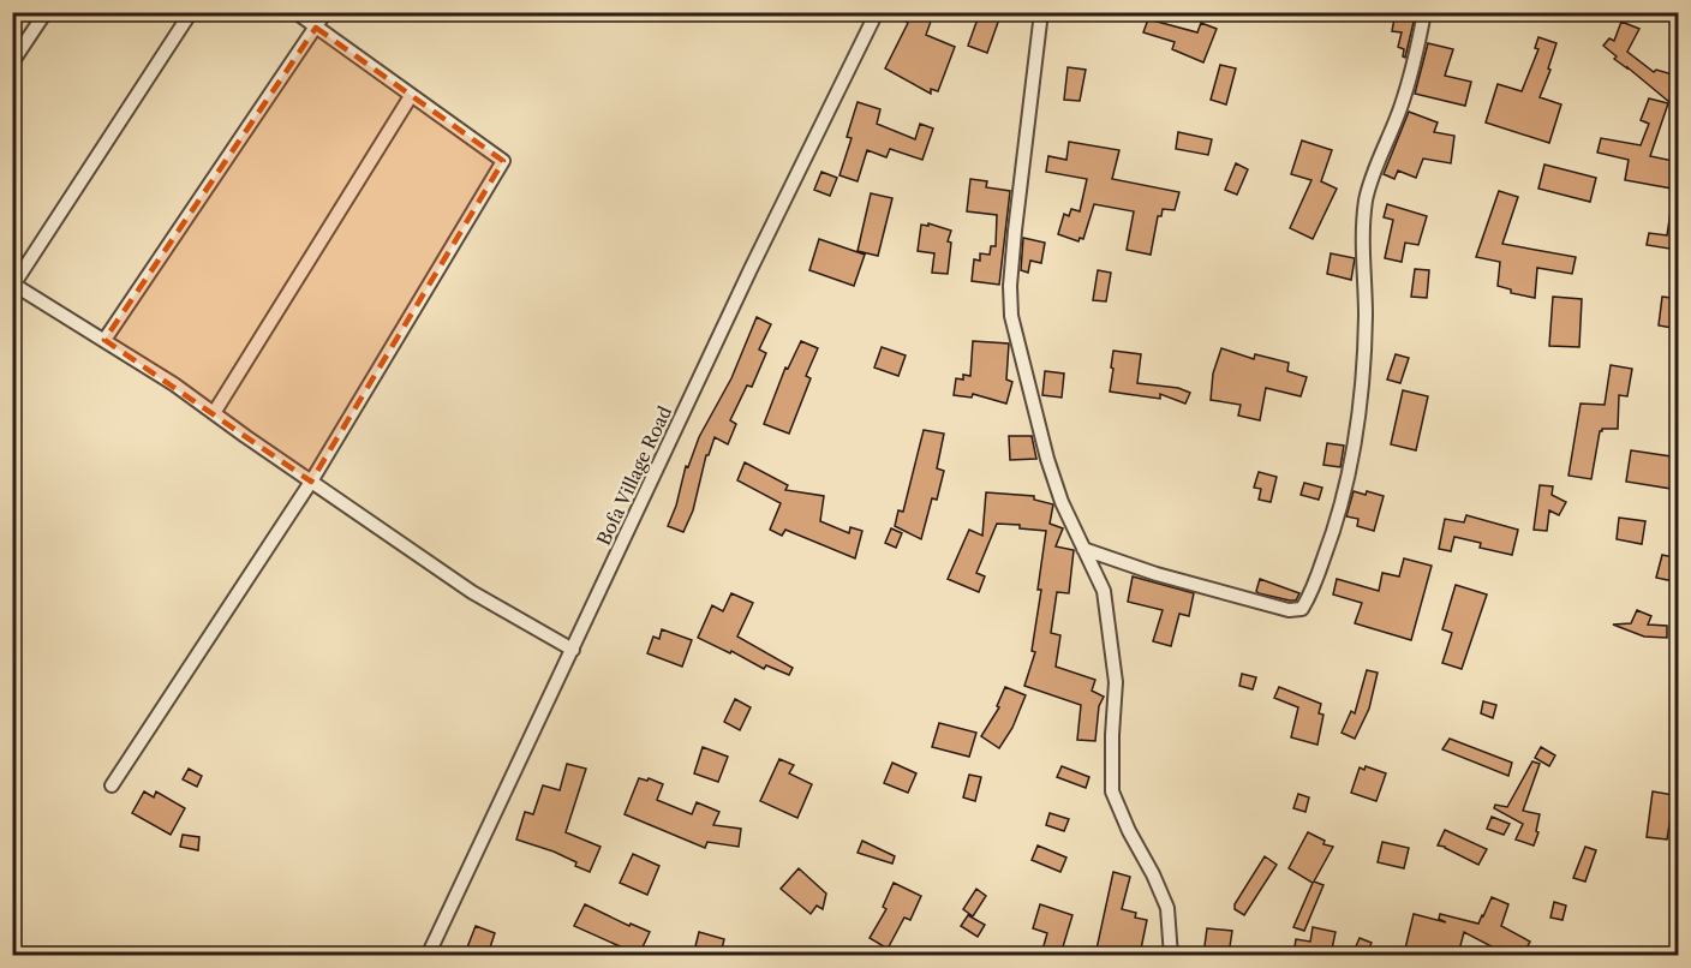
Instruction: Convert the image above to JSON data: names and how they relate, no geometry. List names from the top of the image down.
{
  "streets": {
    "street": ["Bofa Village Road"]
  }
}
